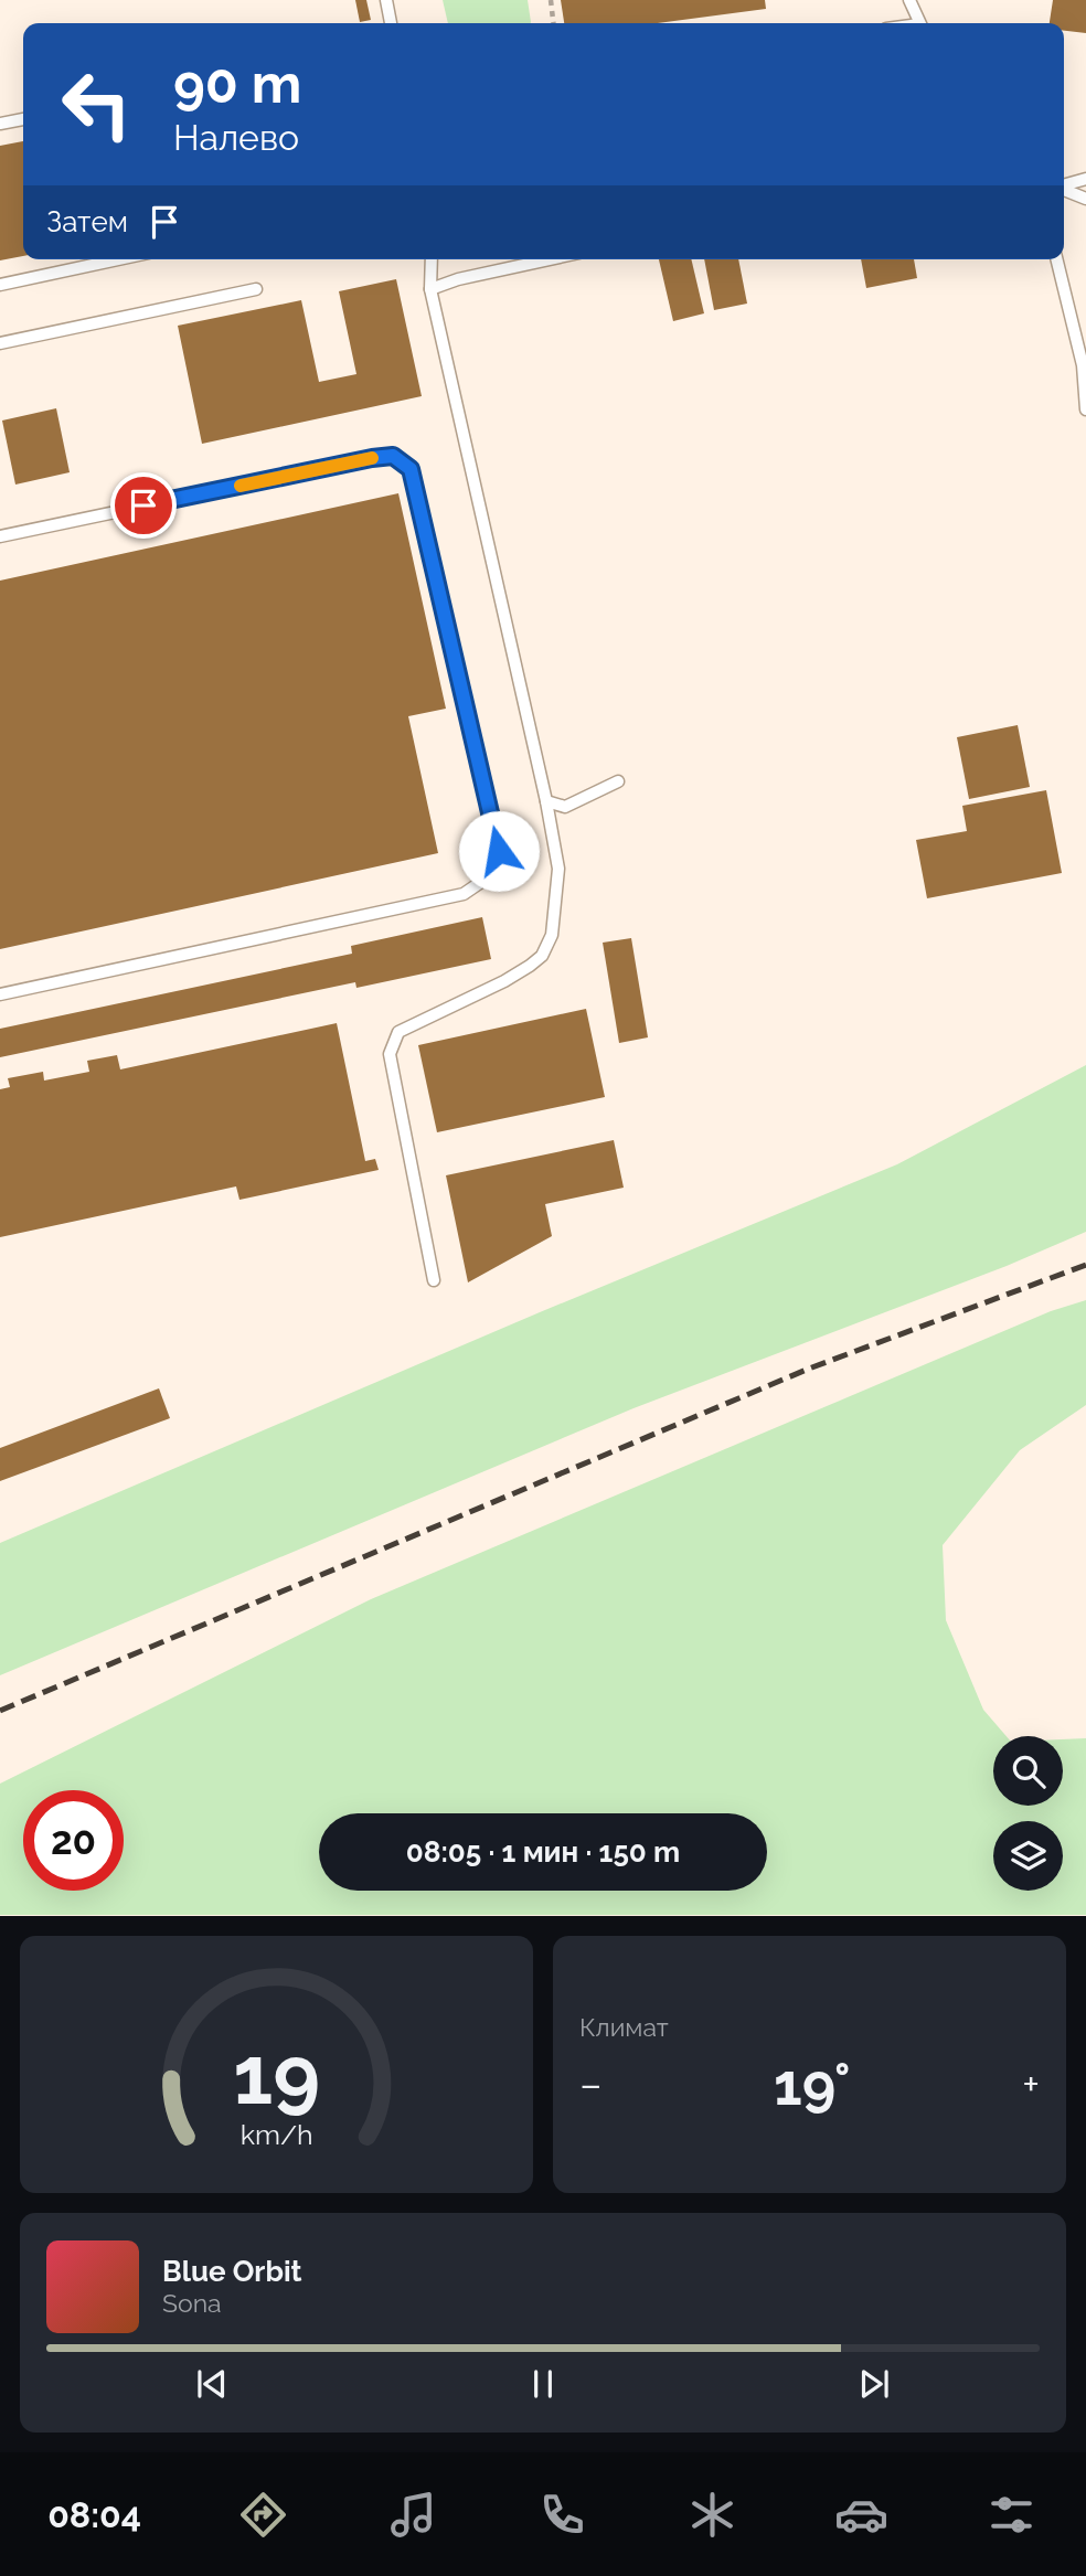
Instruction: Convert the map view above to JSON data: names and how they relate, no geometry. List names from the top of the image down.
{
  "page": {
    "turn": ["90 m", "Налево"],
    "then": "Затем",
    "limit": "20",
    "trip": "08:05 · 1 мин · 150 m",
    "tile": "Климат",
    "heat": ["−", "19°", "+"],
    "song": ["Blue Orbit", "Sona"],
    "tabs": "08:04",
    "gauge": ["19", "km/h"]
  }
}
